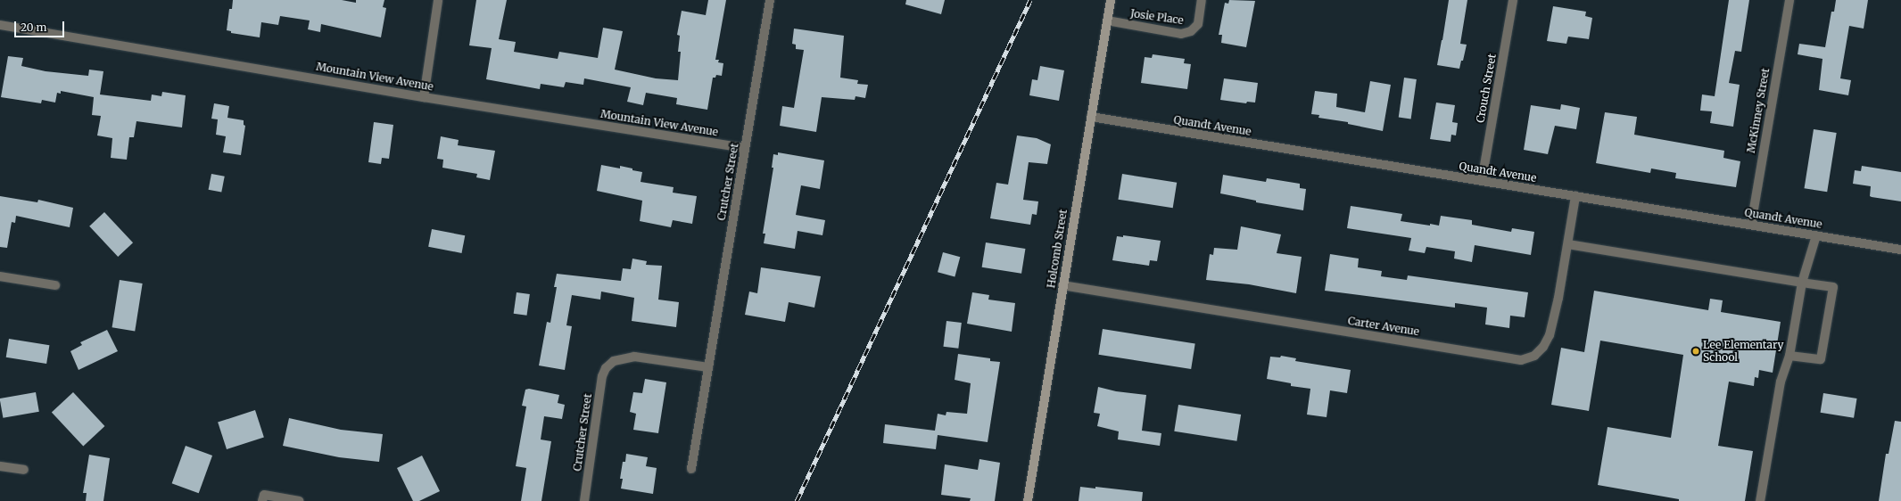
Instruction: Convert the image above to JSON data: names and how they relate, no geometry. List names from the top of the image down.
{
  "streets": {
    "street": [
      "Josie Place",
      "Mountain View Avenue",
      "Crouch Street",
      "McKinney Street",
      "Quandt Avenue",
      "Crutcher Street",
      "Holcomb Street",
      "Carter Avenue"
    ]
  },
  "crossings": [
    ["Josie Place", "Holcomb Street"],
    ["Mountain View Avenue", "Crutcher Street"],
    ["Crouch Street", "Quandt Avenue"],
    ["McKinney Street", "Quandt Avenue"],
    ["Quandt Avenue", "Holcomb Street"],
    ["Quandt Avenue", "Carter Avenue"],
    ["Holcomb Street", "Carter Avenue"]
  ],
  "places": ["Lee Elementary School"],
  "scale_bar": "20 m"
}
